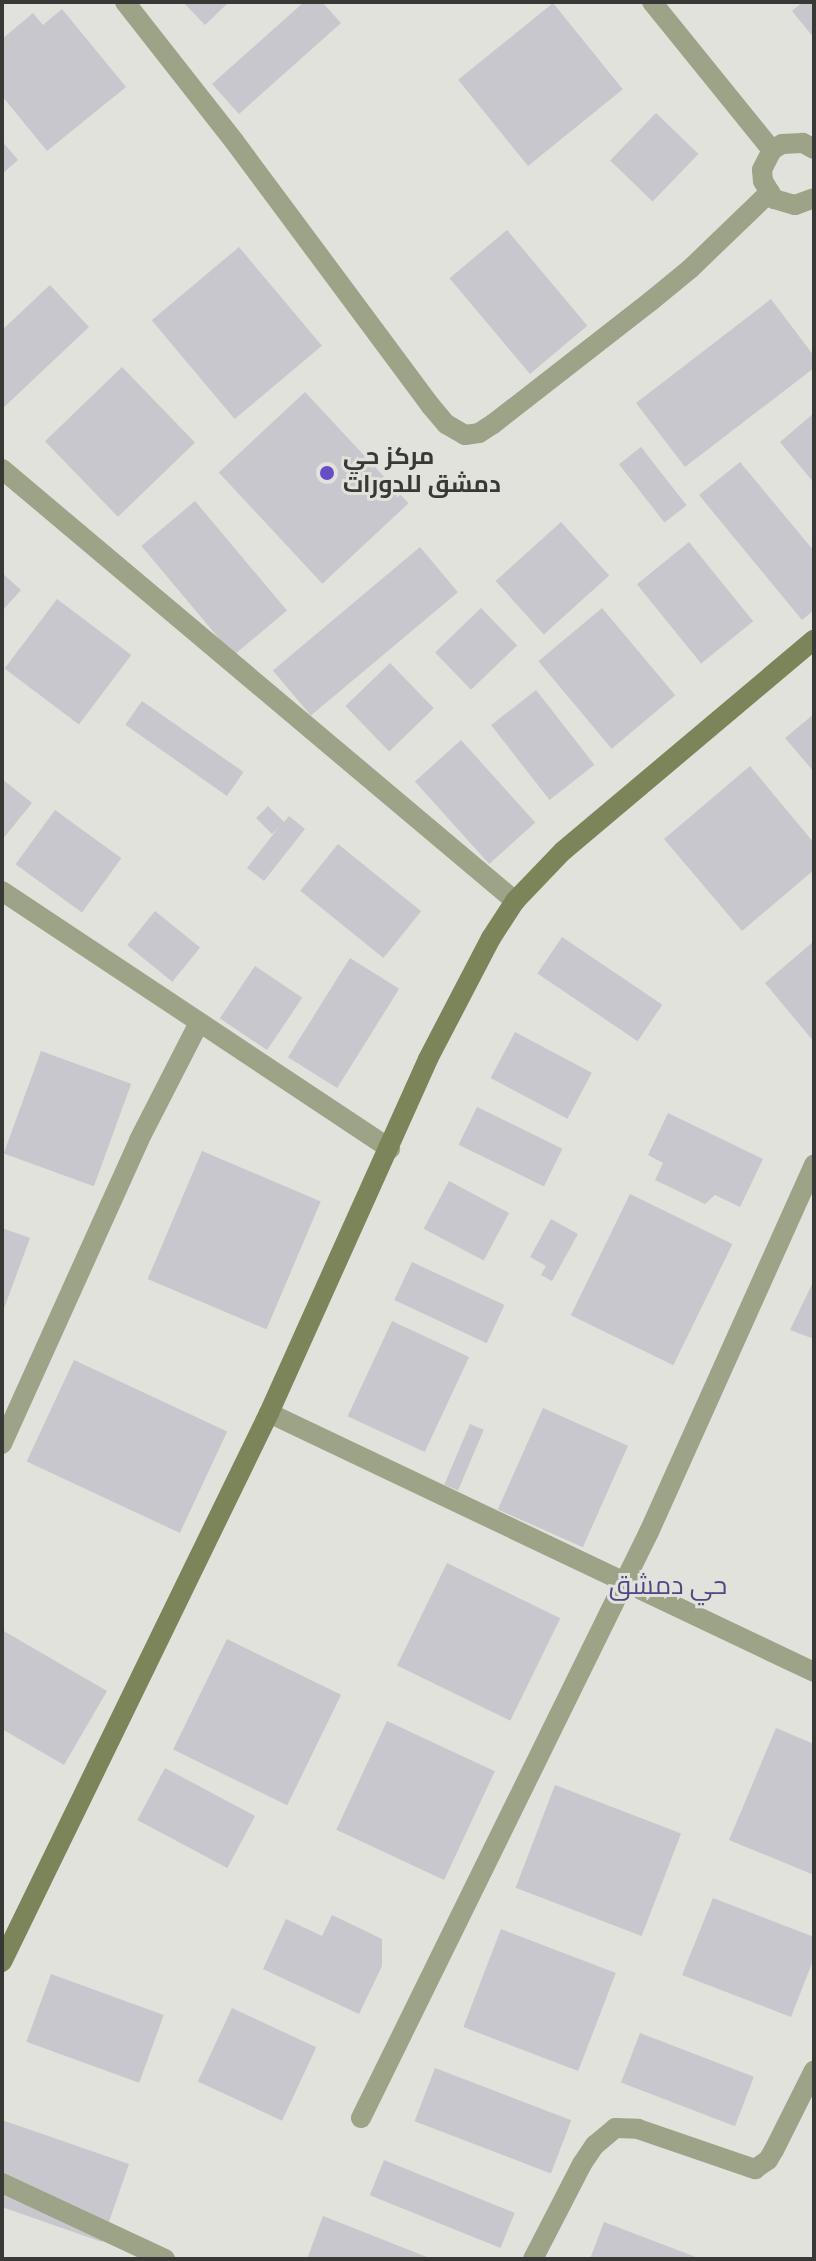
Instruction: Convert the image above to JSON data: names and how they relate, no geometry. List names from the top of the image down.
{
  "districts": ["حي دمشق"],
  "places": ["مركز حي دمشق للدورات"]
}
